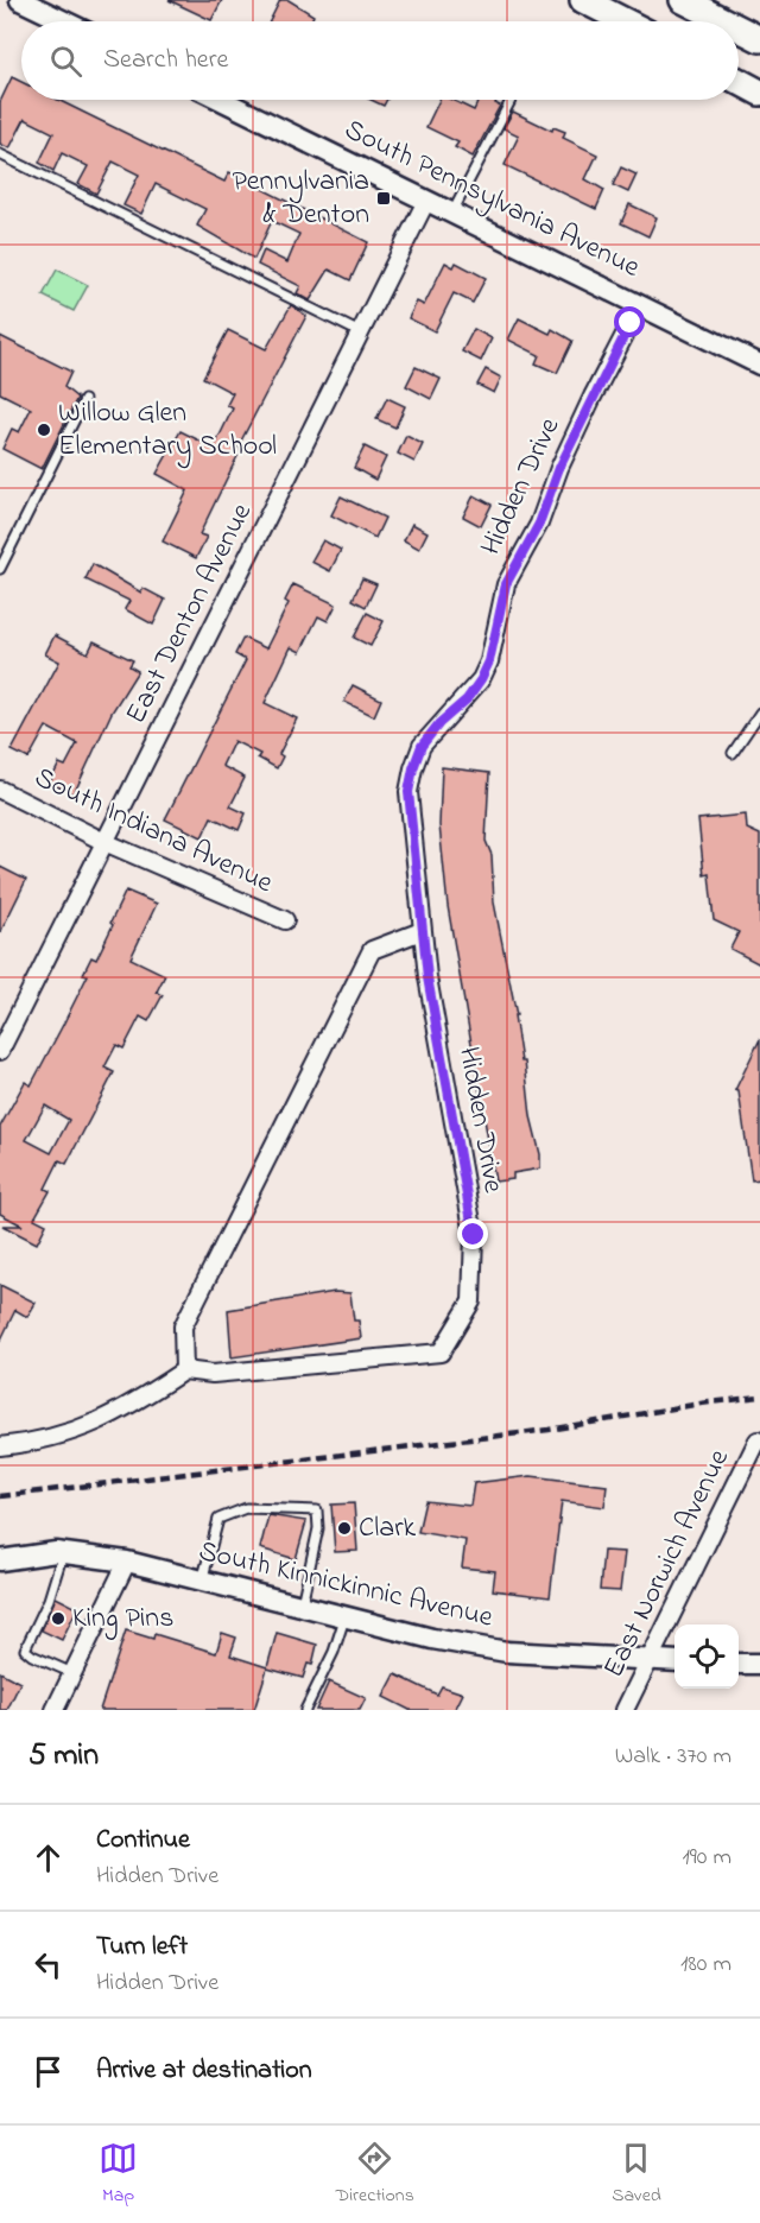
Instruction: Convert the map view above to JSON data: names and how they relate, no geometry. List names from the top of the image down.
{
  "streets": {
    "street": [
      "South Pennsylvania Avenue",
      "Hidden Drive",
      "East Denton Avenue",
      "South Indiana Avenue",
      "East Norwich Avenue",
      "South Kinnickinnic Avenue"
    ]
  },
  "crossings": [
    ["South Pennsylvania Avenue", "Hidden Drive"],
    ["South Pennsylvania Avenue", "East Denton Avenue"],
    ["East Denton Avenue", "South Indiana Avenue"],
    ["East Norwich Avenue", "South Kinnickinnic Avenue"]
  ],
  "places": {
    "transit": ["Pennylvania & Denton"],
    "other": ["Willow Glen Elementary School", "Clark", "King Pins"]
  },
  "page": {
    "search": "Search here",
    "heading": ["5 min", "Walk · 370 m"],
    "list": [
      ["Continue", "Hidden Drive", "190 m"],
      ["Turn left", "Hidden Drive", "180 m"],
      "Arrive at destination"
    ],
    "nav": ["Map", "Directions", "Saved"]
  }
}
